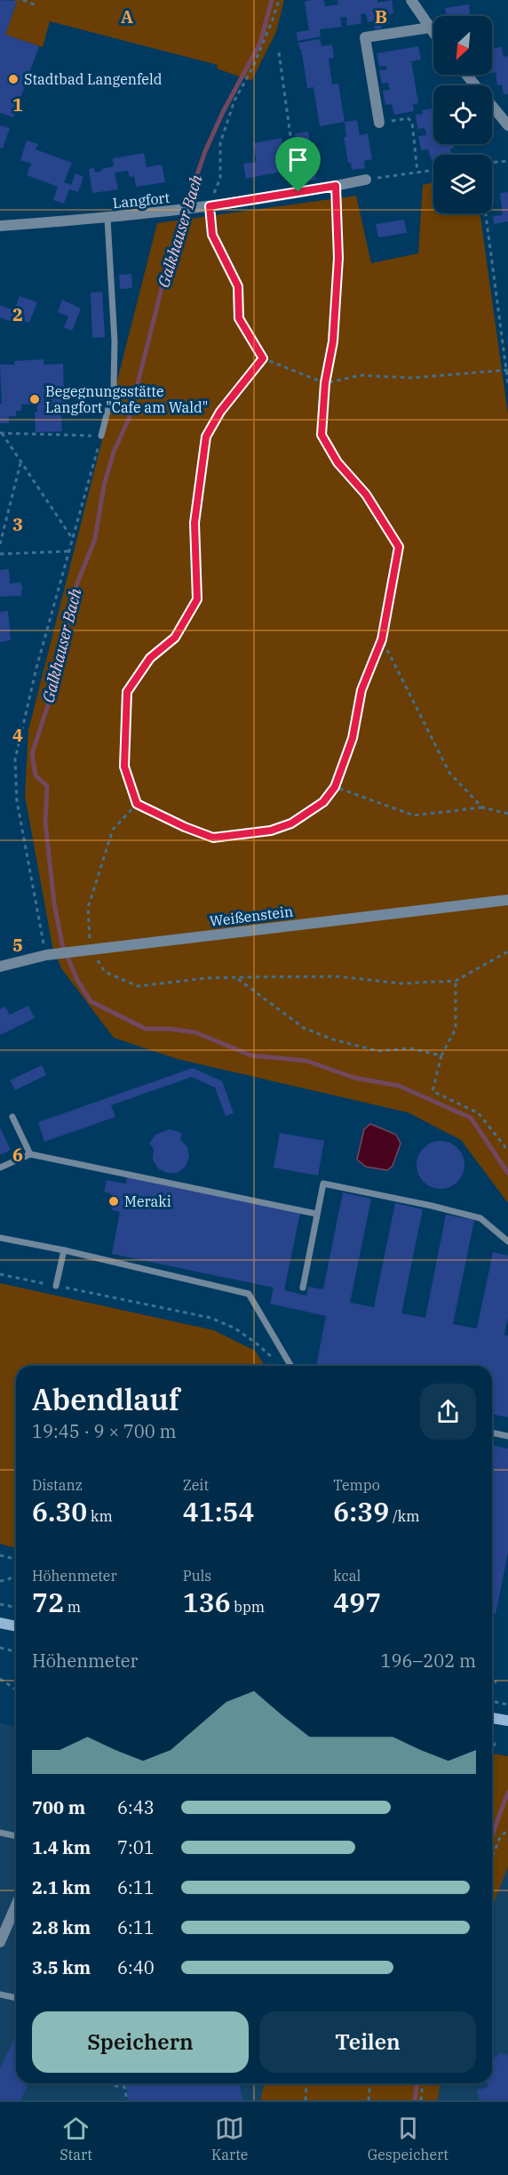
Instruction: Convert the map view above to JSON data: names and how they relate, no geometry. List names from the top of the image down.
{
  "streets": {
    "street": ["Langfort", "Weißenstein"]
  },
  "water": ["Galkhauser Bach"],
  "places": ["Stadtbad Langenfeld", "Begegnungsstätte Langfort \"Cafe am Wald\"", "Meraki"],
  "north": "bottom left",
  "page": {
    "heading": ["Abendlauf", "19:45 · 9 × 700 m"],
    "stats": [
      ["Distanz", "6.30 km"],
      ["Zeit", "41:54"],
      ["Tempo", "6:39 /km"],
      ["Höhenmeter", "72 m"],
      ["Puls", "136 bpm"],
      ["kcal", "497"]
    ],
    "chart": ["Höhenmeter", "196–202 m"],
    "list": [
      {
        "name": "700 m",
        "note": "6:43"
      },
      {
        "name": "1.4 km",
        "note": "7:01"
      },
      {
        "name": "2.1 km",
        "note": "6:11"
      },
      {
        "name": "2.8 km",
        "note": "6:11"
      },
      {
        "name": "3.5 km",
        "note": "6:40"
      }
    ],
    "buttons": ["Speichern", "Teilen"],
    "tabs": ["Start", "Karte", "Gespeichert"]
  },
  "grid": {
    "columns": ["A", "B"],
    "rows": [
      "1",
      "2",
      "3",
      "4",
      "5",
      "6"
    ]
  }
}
